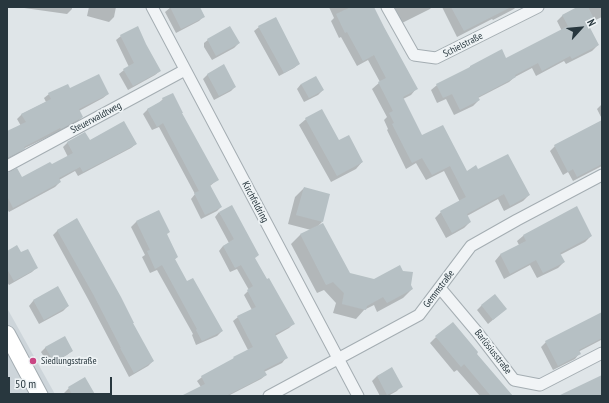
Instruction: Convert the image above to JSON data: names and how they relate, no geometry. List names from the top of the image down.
{
  "streets": {
    "street": [
      "Schielstraße",
      "Steuerwaldtweg",
      "Kirchfeldring",
      "Gemmstraße",
      "Barlösiusstraße"
    ]
  },
  "crossings": [
    ["Steuerwaldtweg", "Kirchfeldring"],
    ["Kirchfeldring", "Gemmstraße"],
    ["Gemmstraße", "Barlösiusstraße"]
  ],
  "places": ["Siedlungsstraße"],
  "scale_bar": "50 m",
  "north": "top right"
}
